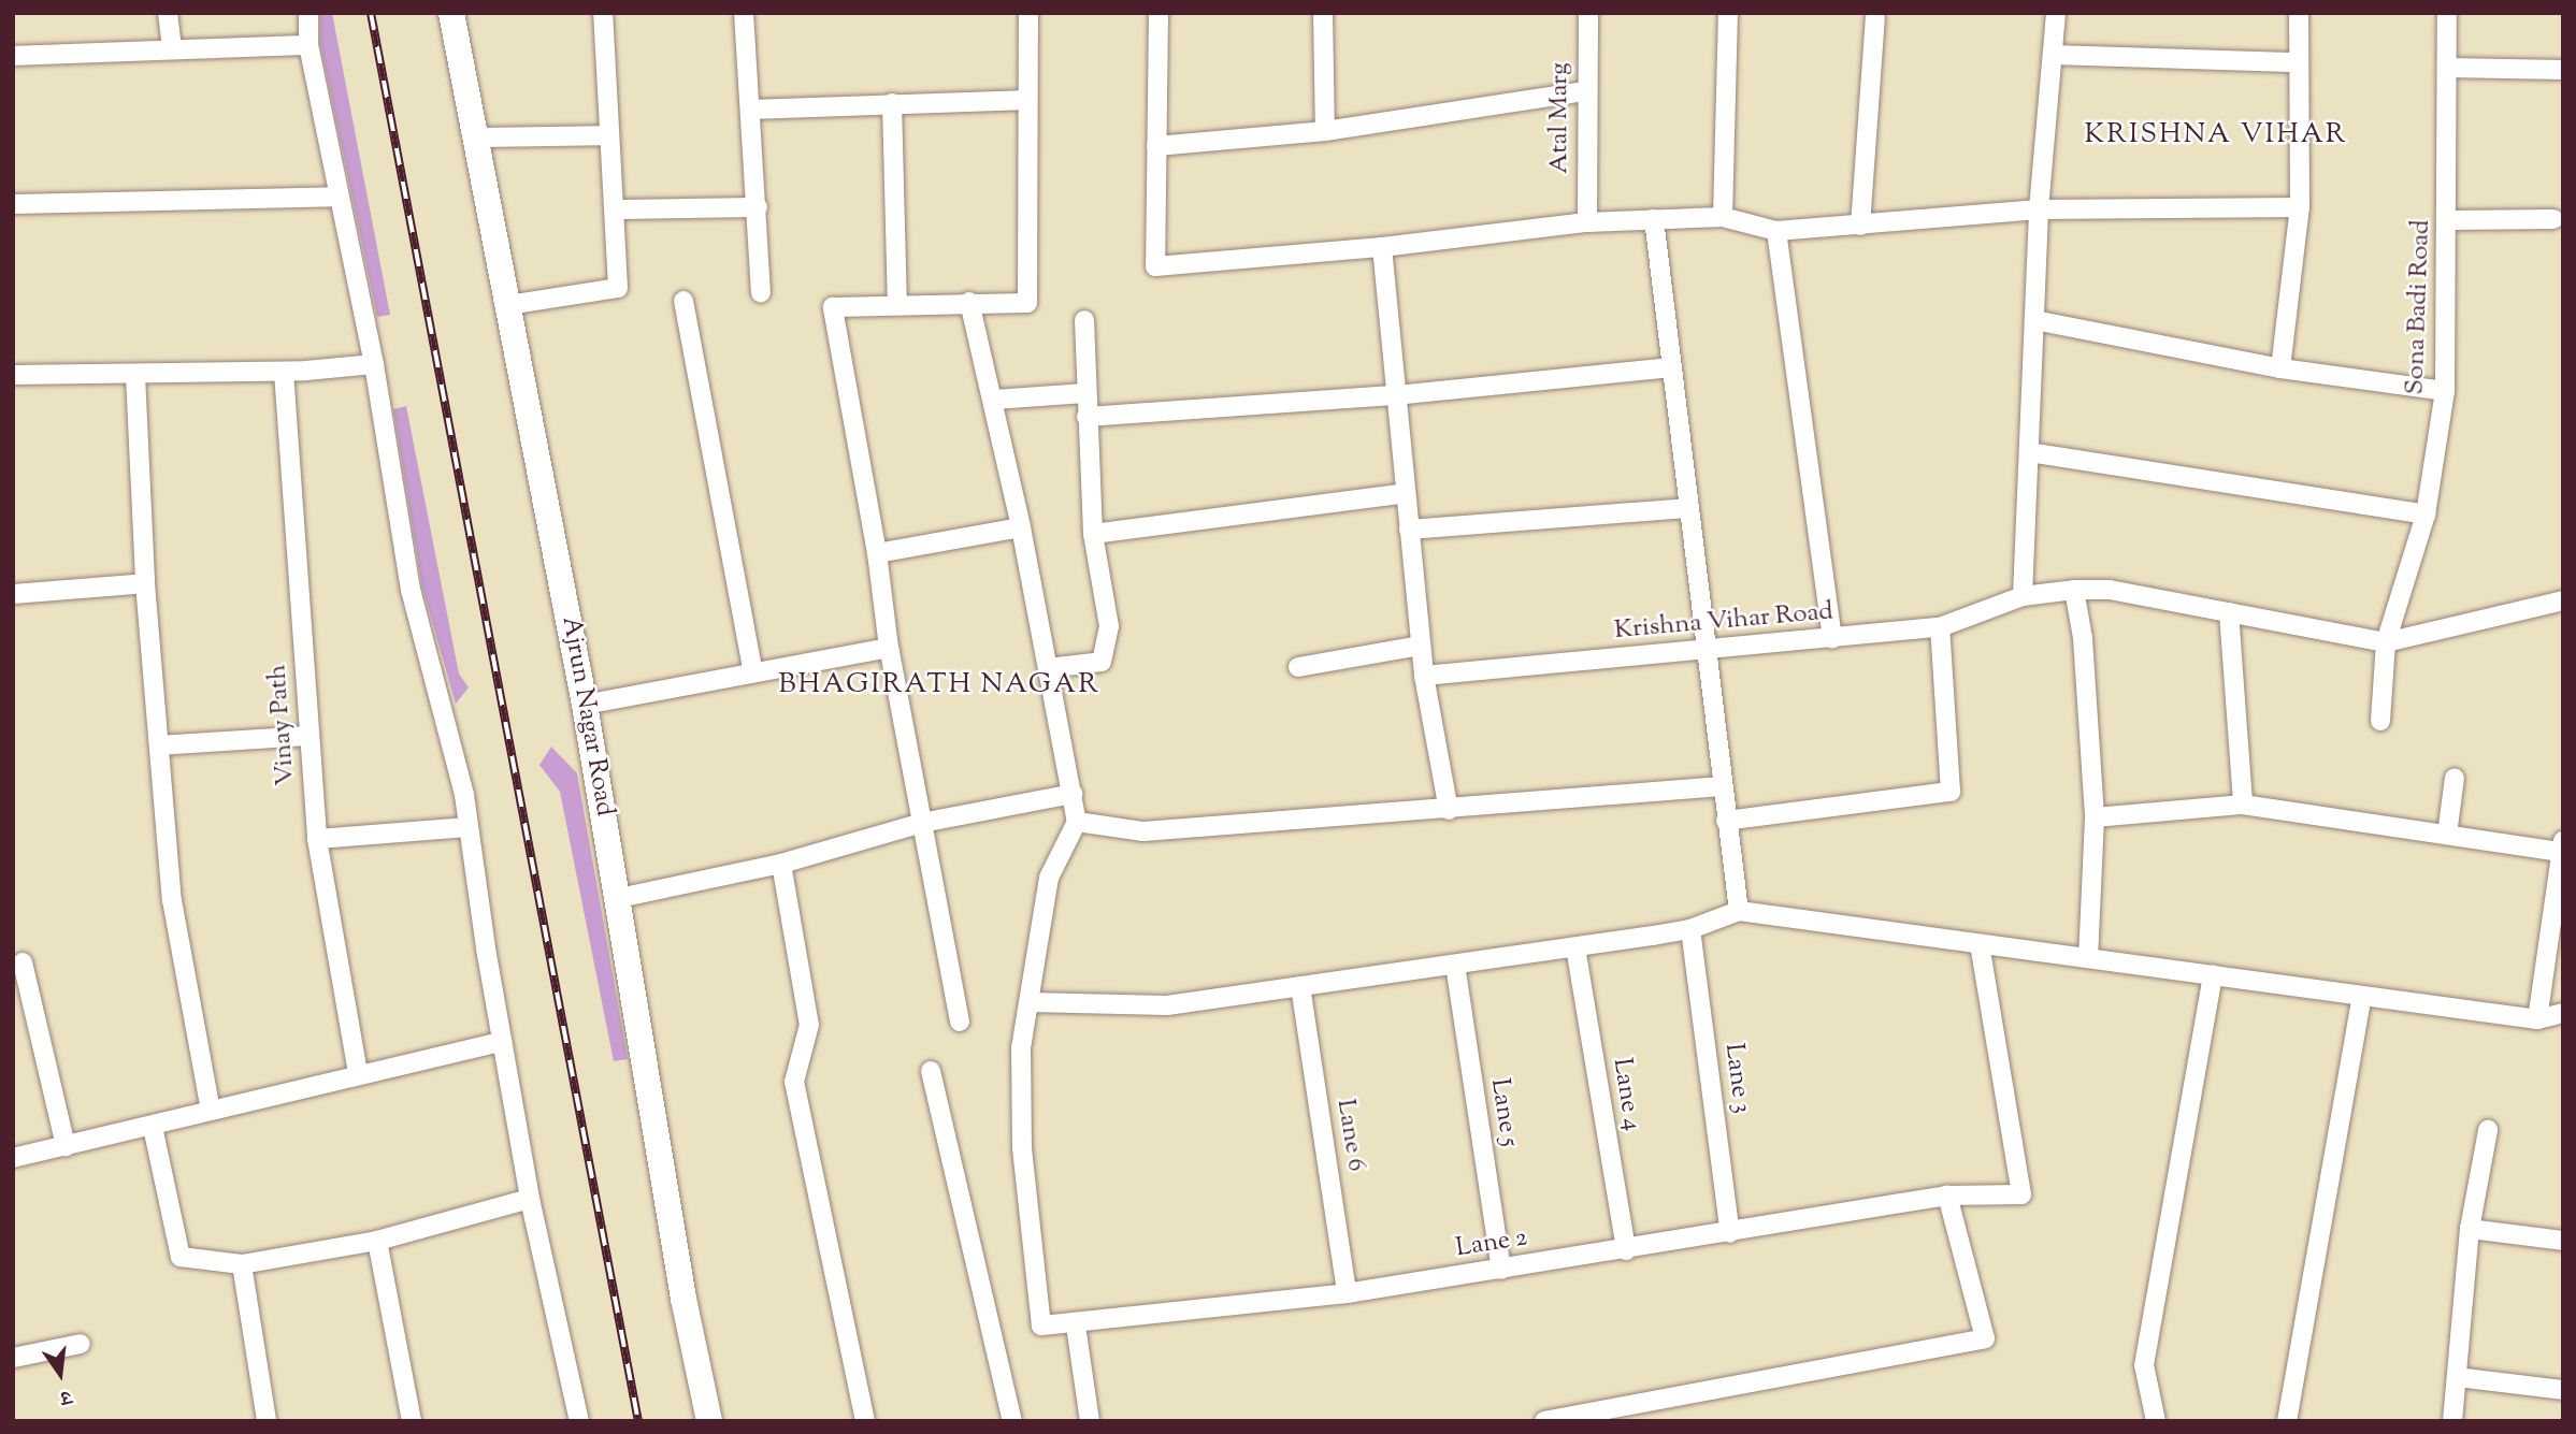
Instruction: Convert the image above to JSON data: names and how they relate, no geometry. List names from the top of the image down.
{
  "streets": {
    "street": [
      "Atal Marg",
      "Sona Badi Road",
      "Krishna Vihar Road",
      "Ajrun Nagar Road",
      "Vinay Path",
      "Lane 3",
      "Lane 4",
      "Lane 5",
      "Lane 6",
      "Lane 2"
    ]
  },
  "crossings": [
    ["Sona Badi Road", "Krishna Vihar Road"],
    ["Lane 3", "Lane 2"],
    ["Lane 4", "Lane 2"],
    ["Lane 5", "Lane 2"],
    ["Lane 6", "Lane 2"]
  ],
  "districts": ["KRISHNA VIHAR", "BHAGIRATH NAGAR"],
  "north": "bottom"
}
